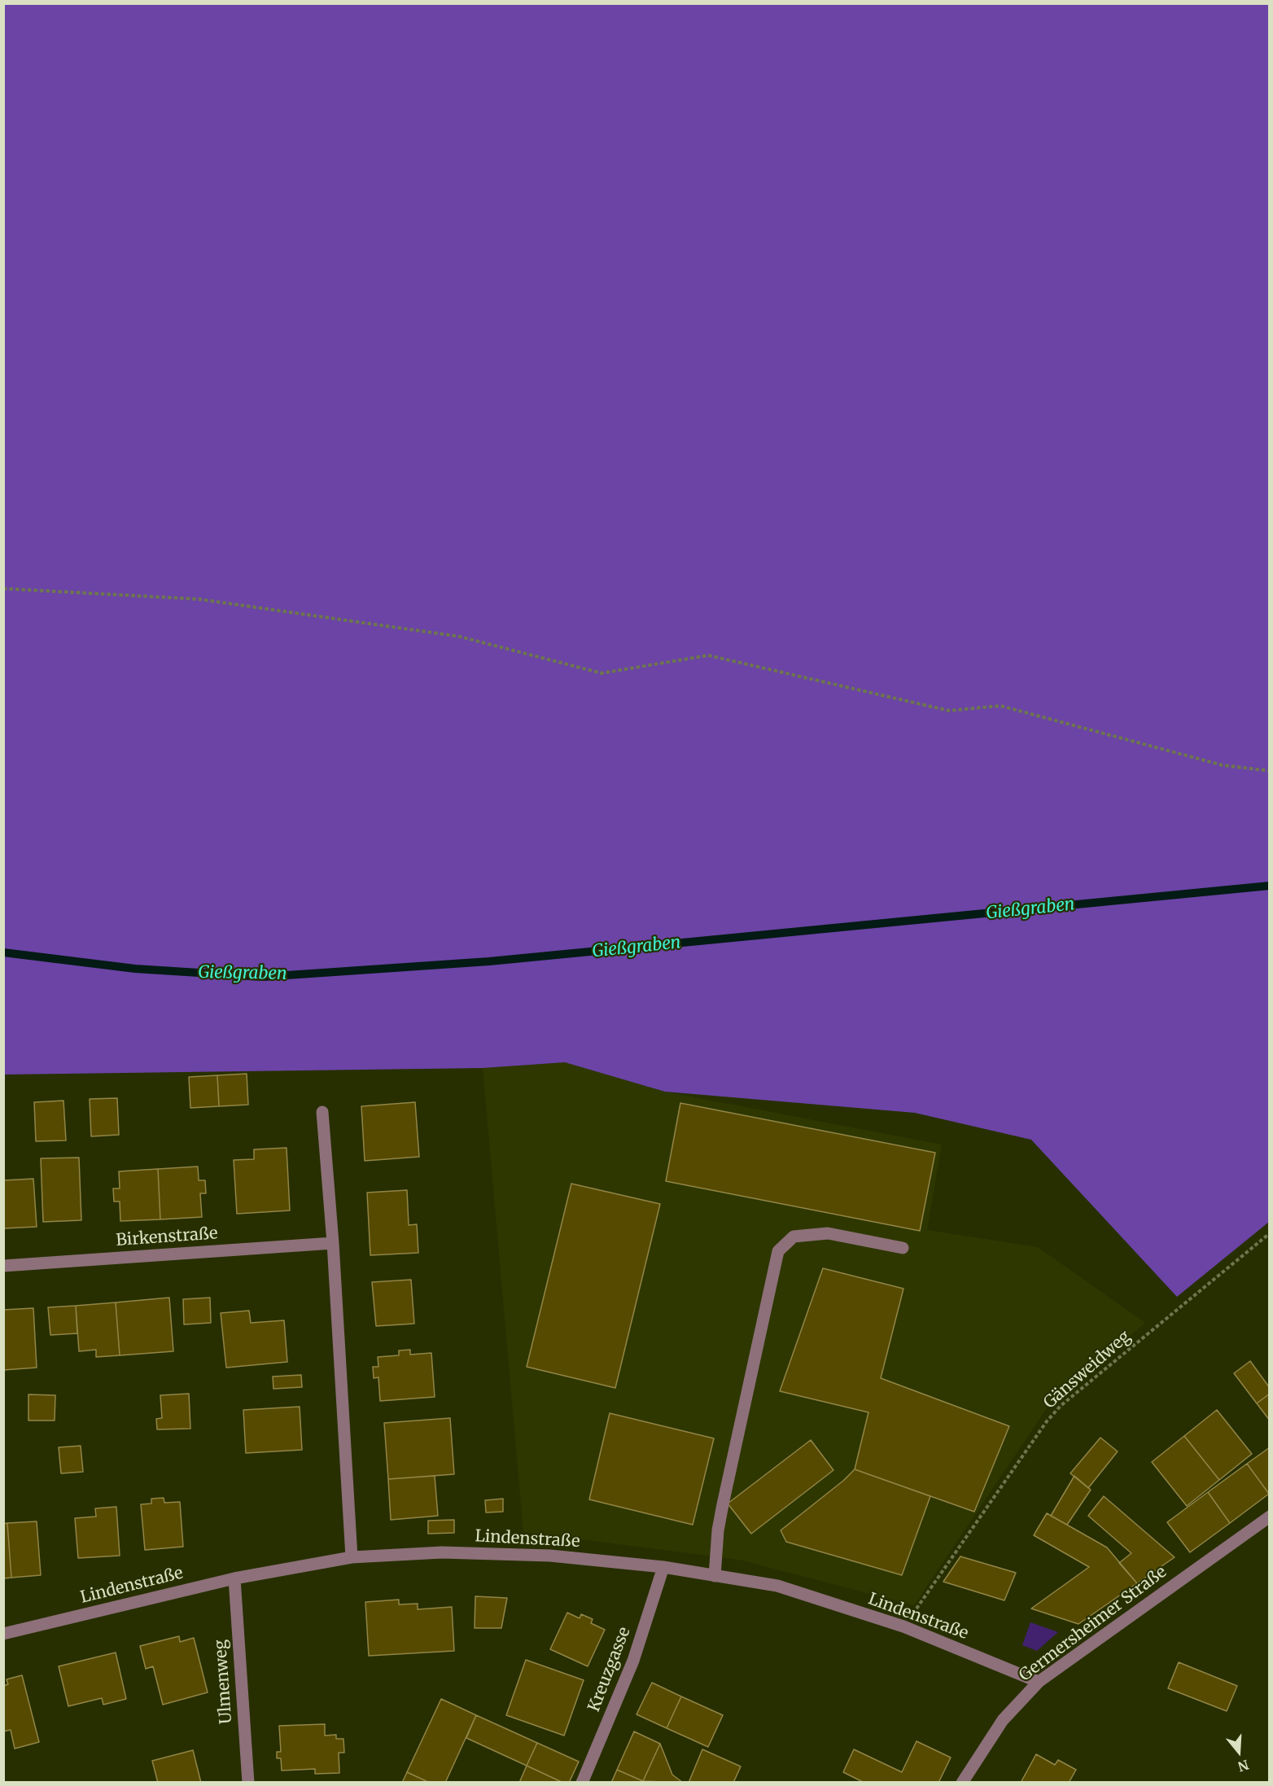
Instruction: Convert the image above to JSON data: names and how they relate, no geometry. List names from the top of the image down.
{
  "streets": {
    "street": [
      "Birkenstraße",
      "Lindenstraße",
      "Germersheimer Straße",
      "Kreuzgasse",
      "Ulmenweg"
    ],
    "path": ["Gänsweidweg"]
  },
  "crossings": [
    ["Gänsweidweg", "Lindenstraße"],
    ["Lindenstraße", "Germersheimer Straße"],
    ["Lindenstraße", "Kreuzgasse"],
    ["Lindenstraße", "Ulmenweg"]
  ],
  "water": ["Gießgraben"],
  "north": "bottom"
}
